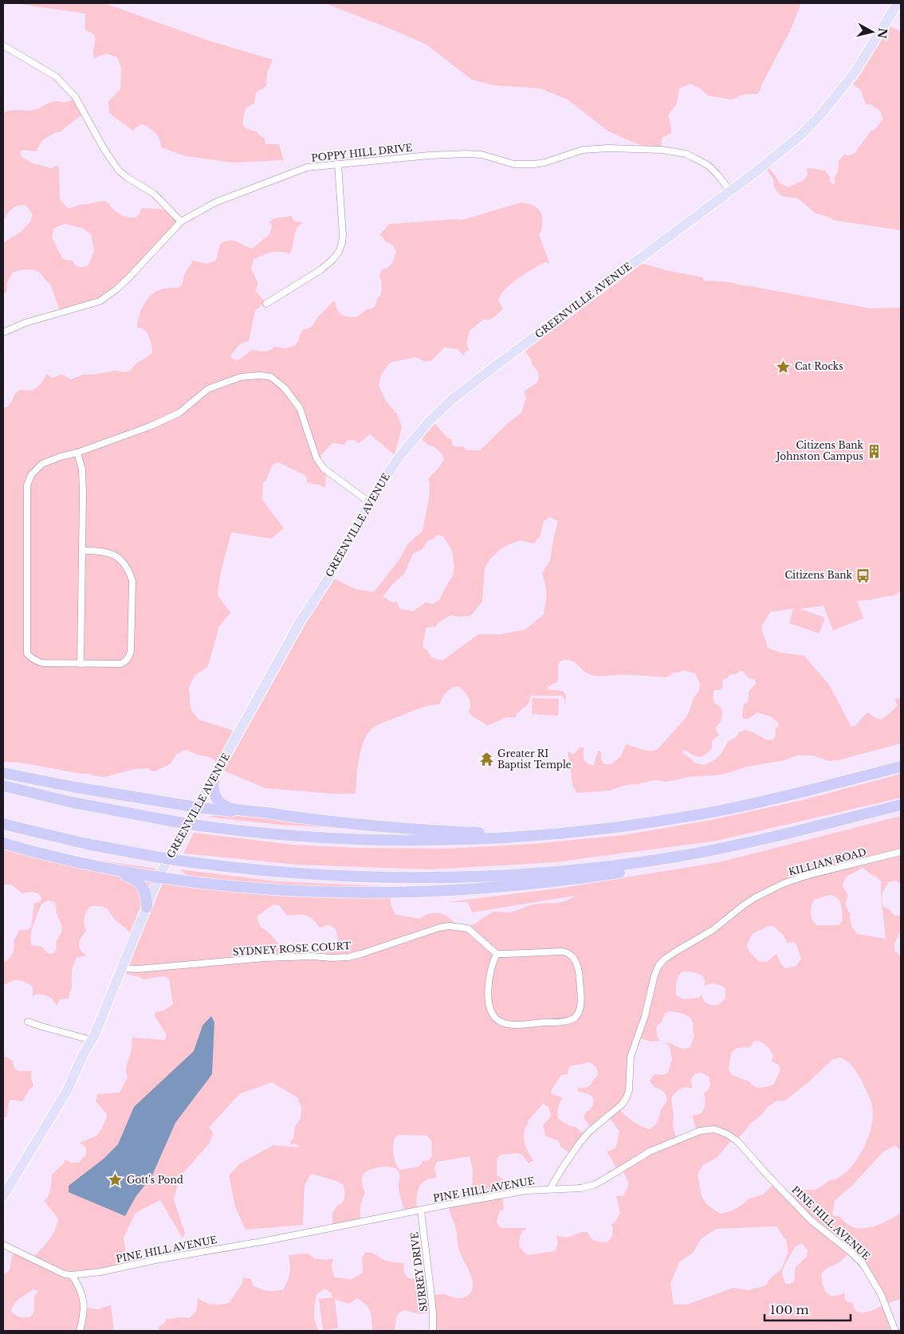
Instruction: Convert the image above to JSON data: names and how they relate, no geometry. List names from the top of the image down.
{
  "streets": {
    "main road": ["GREENVILLE AVENUE"],
    "street": [
      "POPPY HILL DRIVE",
      "KILLIAN ROAD",
      "SYDNEY ROSE COURT",
      "PINE HILL AVENUE",
      "SURREY DRIVE"
    ]
  },
  "crossings": [
    ["POPPY HILL DRIVE", "GREENVILLE AVENUE"],
    ["GREENVILLE AVENUE", "SYDNEY ROSE COURT"],
    ["KILLIAN ROAD", "PINE HILL AVENUE"],
    ["PINE HILL AVENUE", "SURREY DRIVE"]
  ],
  "places": {
    "place": ["Cat Rocks", "Gott's Pond"],
    "building": ["Citizens Bank Johnston Campus"],
    "bus stop": ["Citizens Bank"],
    "temple": ["Greater RI Baptist Temple"]
  },
  "scale_bar": "100 m",
  "north": "right"
}
